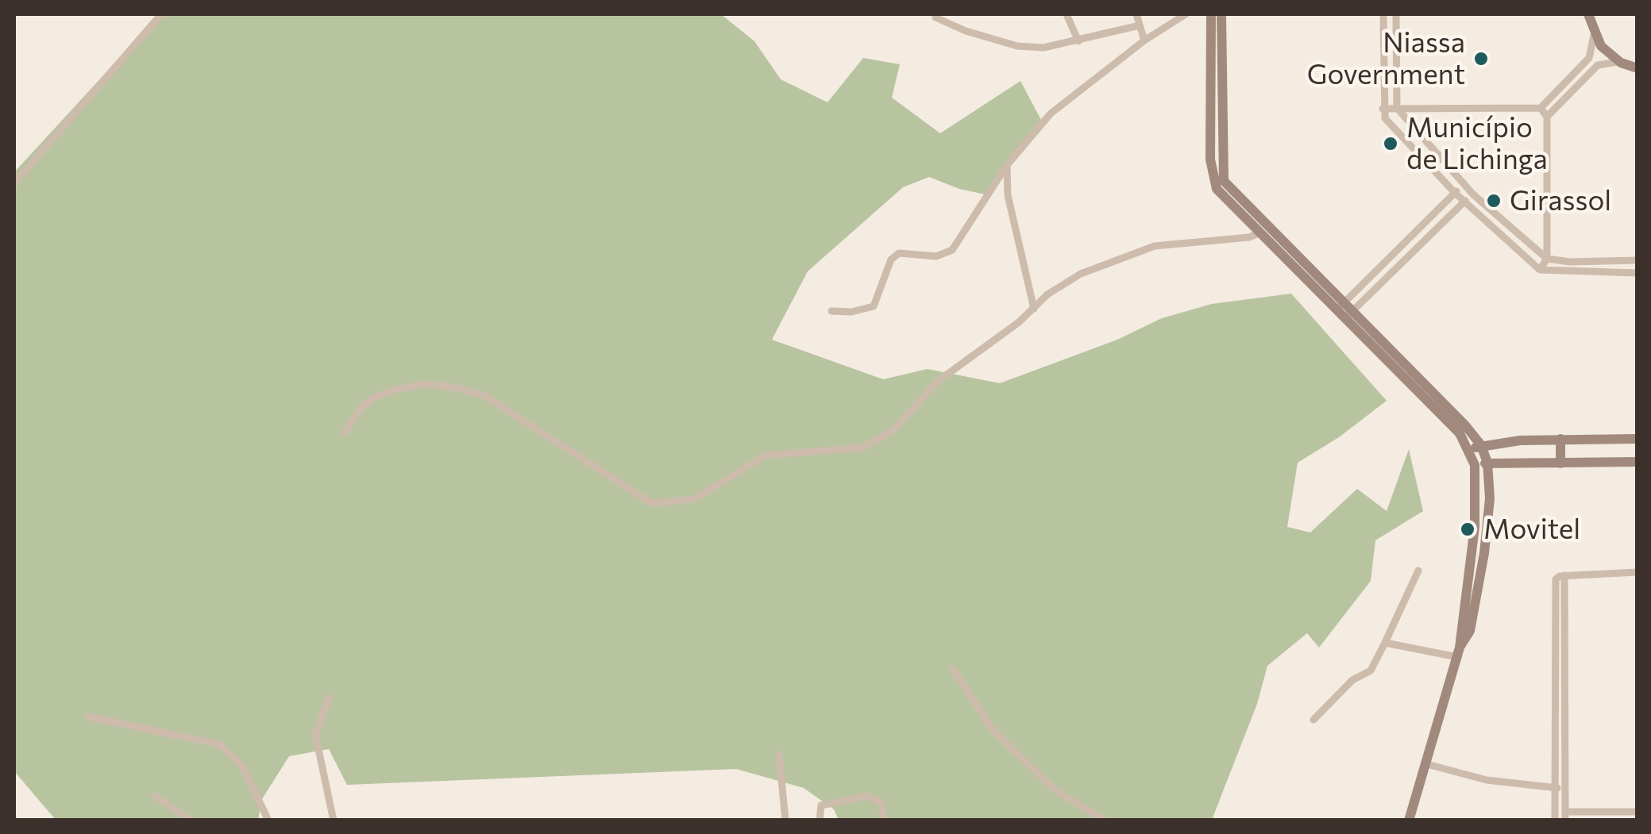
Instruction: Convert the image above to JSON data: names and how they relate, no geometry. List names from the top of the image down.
{
  "places": [
    "Niassa Government",
    "Município de Lichinga",
    "Girassol",
    "Movitel"
  ]
}
